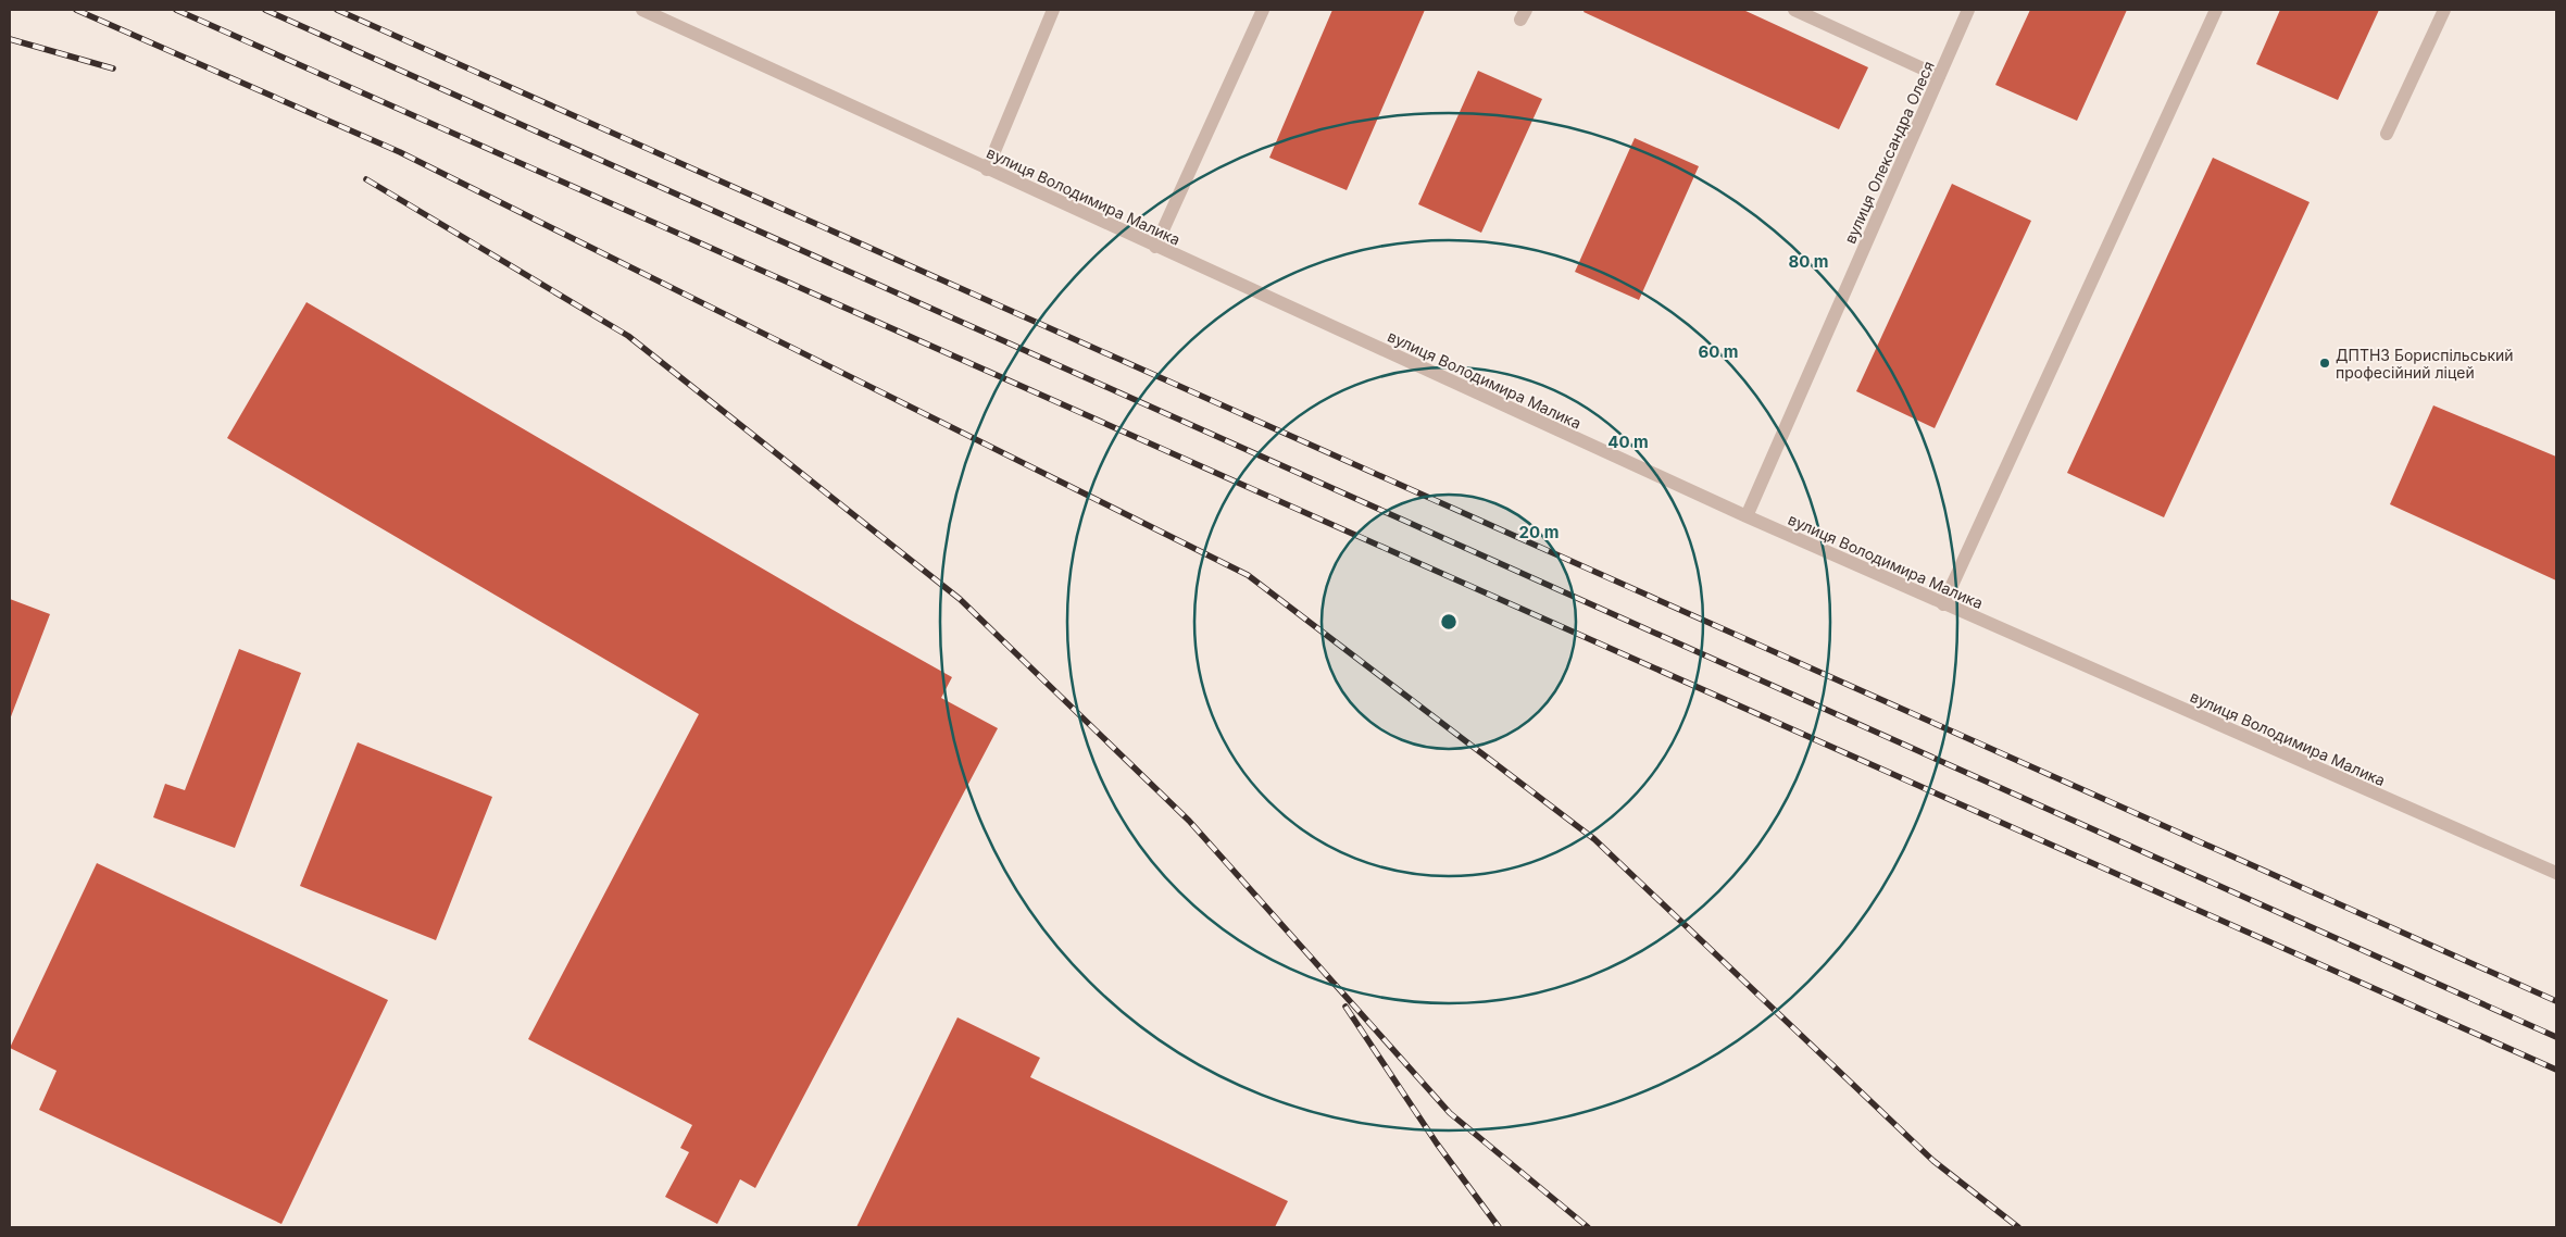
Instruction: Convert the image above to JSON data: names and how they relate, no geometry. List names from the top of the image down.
{
  "streets": {
    "street": ["вулиця Олександра Олеся", "вулиця Володимира Малика"]
  },
  "crossings": [
    ["вулиця Олександра Олеся", "вулиця Володимира Малика"]
  ],
  "places": ["ДПТНЗ Бориспільський професійний ліцей"],
  "rings": [
    "80 m",
    "60 m",
    "40 m",
    "20 m"
  ]
}
